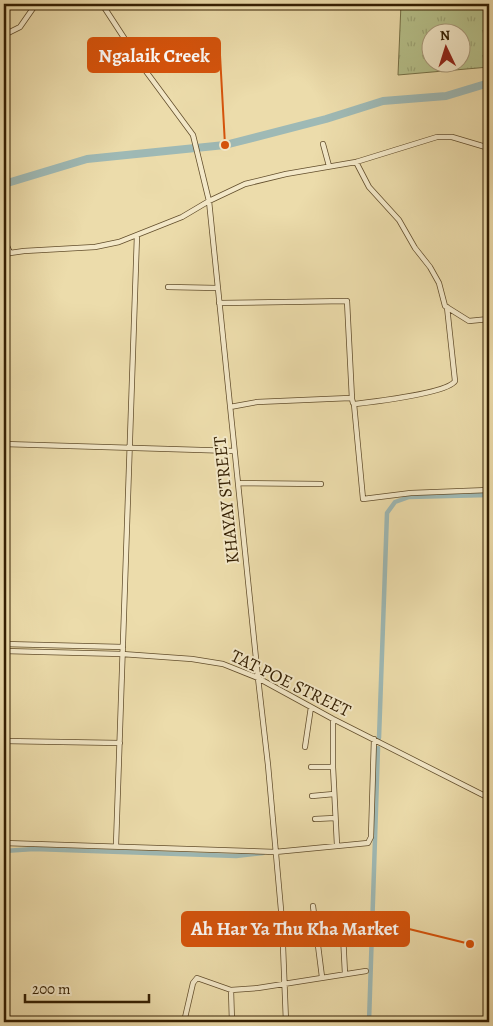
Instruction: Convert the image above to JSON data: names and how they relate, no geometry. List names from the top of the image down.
{
  "streets": {
    "street": ["KHAYAY STREET", "TAT POE STREET"]
  },
  "crossings": [
    ["KHAYAY STREET", "TAT POE STREET"]
  ],
  "places": ["Ngalaik Creek", "Ah Har Ya Thu Kha Market"],
  "scale_bar": "200 m",
  "north": "top"
}
